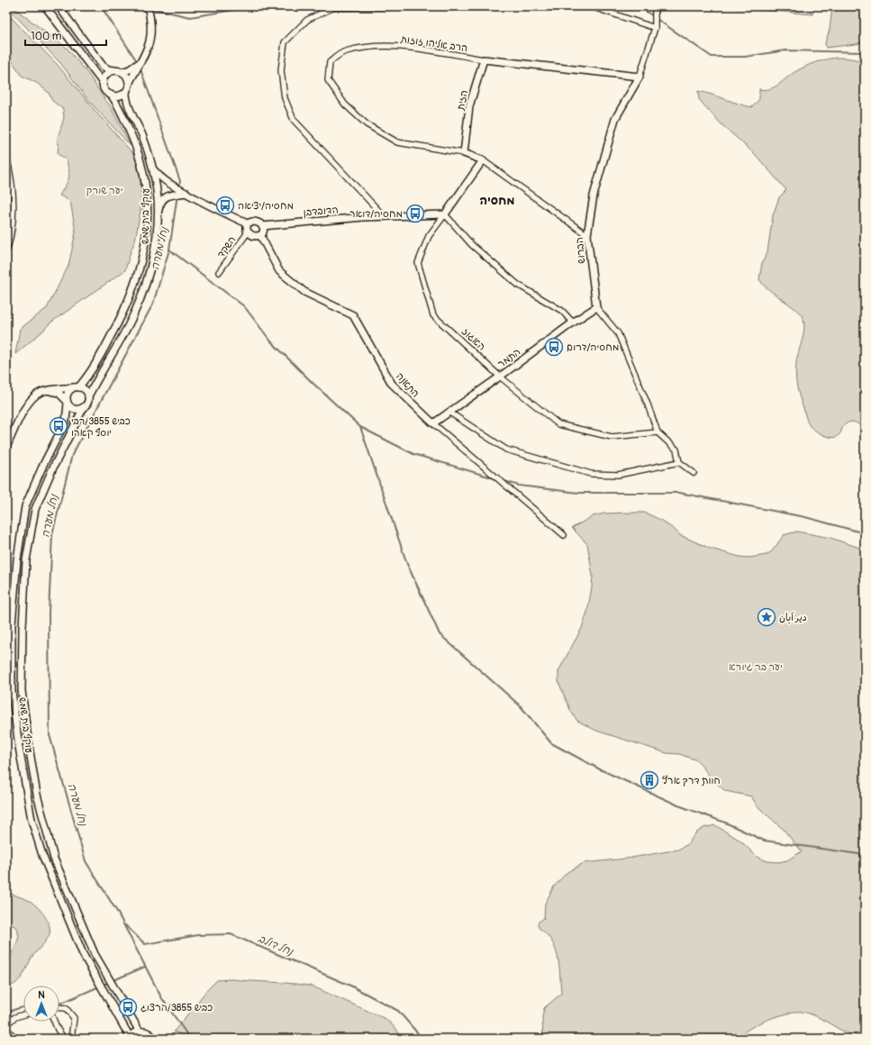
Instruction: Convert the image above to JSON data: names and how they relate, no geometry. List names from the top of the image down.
{
  "streets": {
    "main road": [
      "הזית",
      "הדובדבן",
      "עוקף בית שמש",
      "הברוש",
      "האגוז",
      "התמר",
      "התאנה"
    ],
    "street": ["הרב אליהו זוזות", "השקד"]
  },
  "crossings": [
    ["הרב אליהו זוזות", "הזית"],
    ["הדובדבן", "השקד"],
    ["הדובדבן", "האגוז"],
    ["הדובדבן", "התאנה"],
    ["השקד", "התאנה"],
    ["הברוש", "התמר"],
    ["האגוז", "התמר"],
    ["התמר", "התאנה"]
  ],
  "districts": ["מחסיה"],
  "water": ["נחל מערה", "נחל דולב"],
  "parks": ["יער שורק", "יער בר גיורא"],
  "places": {
    "bus stop": [
      "מחסיה/יציאה",
      "מחסיה/דואר",
      "מחסיה/דרום",
      "כביש 3855/רבי יוסף קארו",
      "כביש 3855/הרצוג"
    ],
    "place": ["دير آبان"],
    "building": ["חוות דרך ארץ"]
  },
  "scale_bar": "100 m",
  "north": "top"
}
